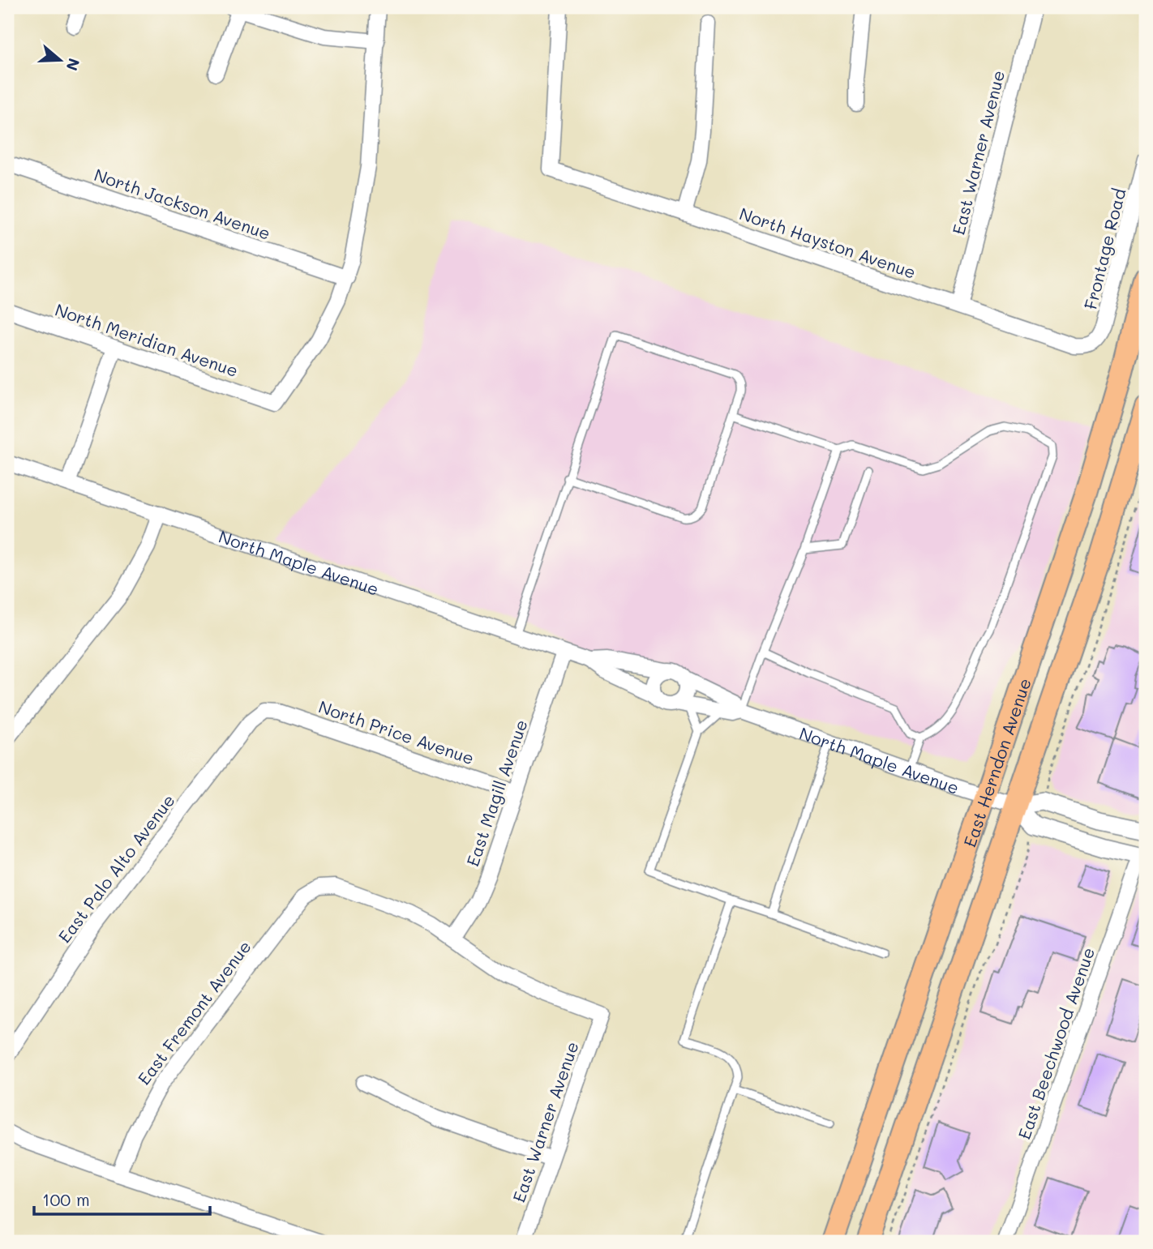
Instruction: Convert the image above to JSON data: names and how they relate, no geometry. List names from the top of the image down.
{
  "streets": {
    "main road": ["East Herndon Avenue"],
    "street": [
      "East Warner Avenue",
      "North Jackson Avenue",
      "North Hayston Avenue",
      "Frontage Road",
      "North Meridian Avenue",
      "North Maple Avenue",
      "North Price Avenue",
      "East Magill Avenue",
      "East Palo Alto Avenue",
      "East Fremont Avenue",
      "East Beechwood Avenue"
    ]
  },
  "crossings": [
    ["East Warner Avenue", "North Hayston Avenue"],
    ["East Warner Avenue", "East Magill Avenue"],
    ["East Warner Avenue", "East Fremont Avenue"],
    ["North Jackson Avenue", "North Meridian Avenue"],
    ["North Hayston Avenue", "Frontage Road"],
    ["North Maple Avenue", "East Herndon Avenue"],
    ["North Maple Avenue", "East Magill Avenue"],
    ["North Maple Avenue", "East Beechwood Avenue"],
    ["North Price Avenue", "East Magill Avenue"],
    ["North Price Avenue", "East Palo Alto Avenue"],
    ["East Magill Avenue", "East Fremont Avenue"]
  ],
  "scale_bar": "100 m",
  "north": "right"
}
